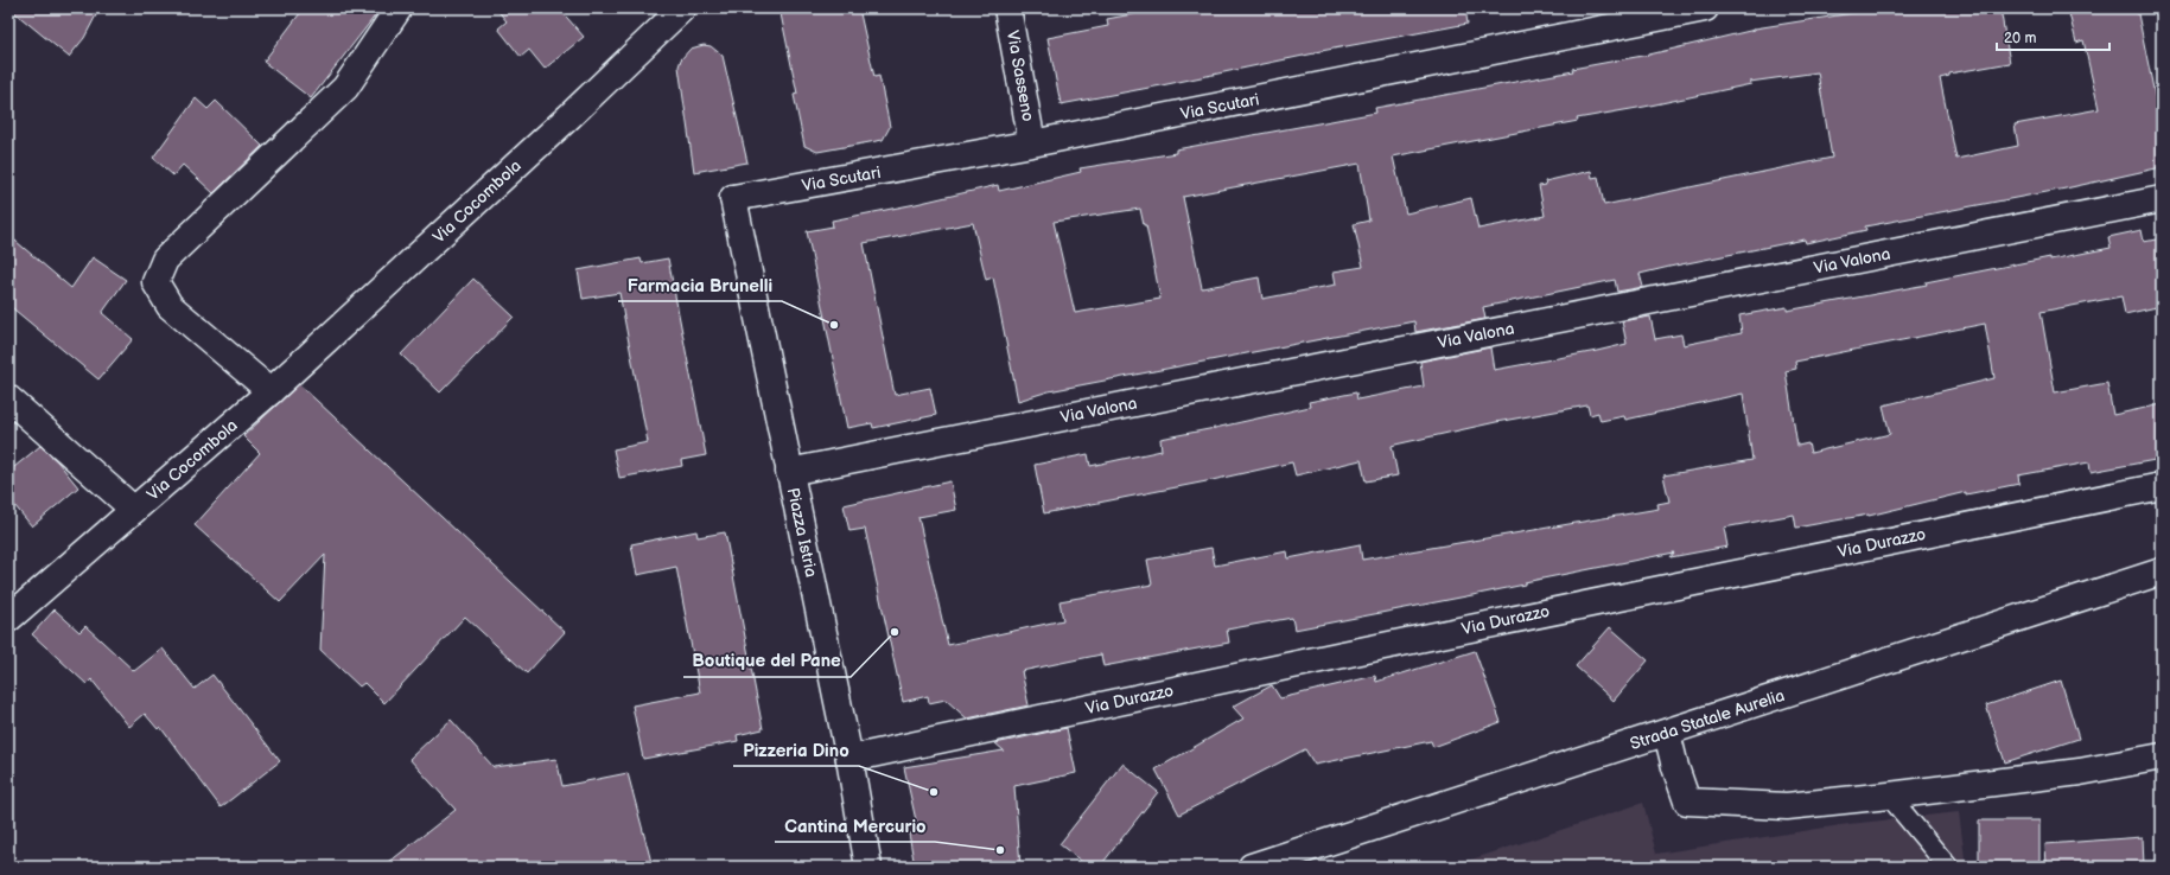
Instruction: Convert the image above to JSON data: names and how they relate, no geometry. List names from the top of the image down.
{
  "streets": {
    "street": [
      "Via Sasseno",
      "Via Scutari",
      "Via Cocombola",
      "Via Valona",
      "Piazza Istria",
      "Via Durazzo",
      "Strada Statale Aurelia"
    ]
  },
  "crossings": [
    ["Via Sasseno", "Via Scutari"],
    ["Via Scutari", "Piazza Istria"],
    ["Via Valona", "Piazza Istria"],
    ["Piazza Istria", "Via Durazzo"]
  ],
  "places": [
    "Farmacia Brunelli",
    "Boutique del Pane",
    "Pizzeria Dino",
    "Cantina Mercurio"
  ],
  "scale_bar": "20 m"
}
